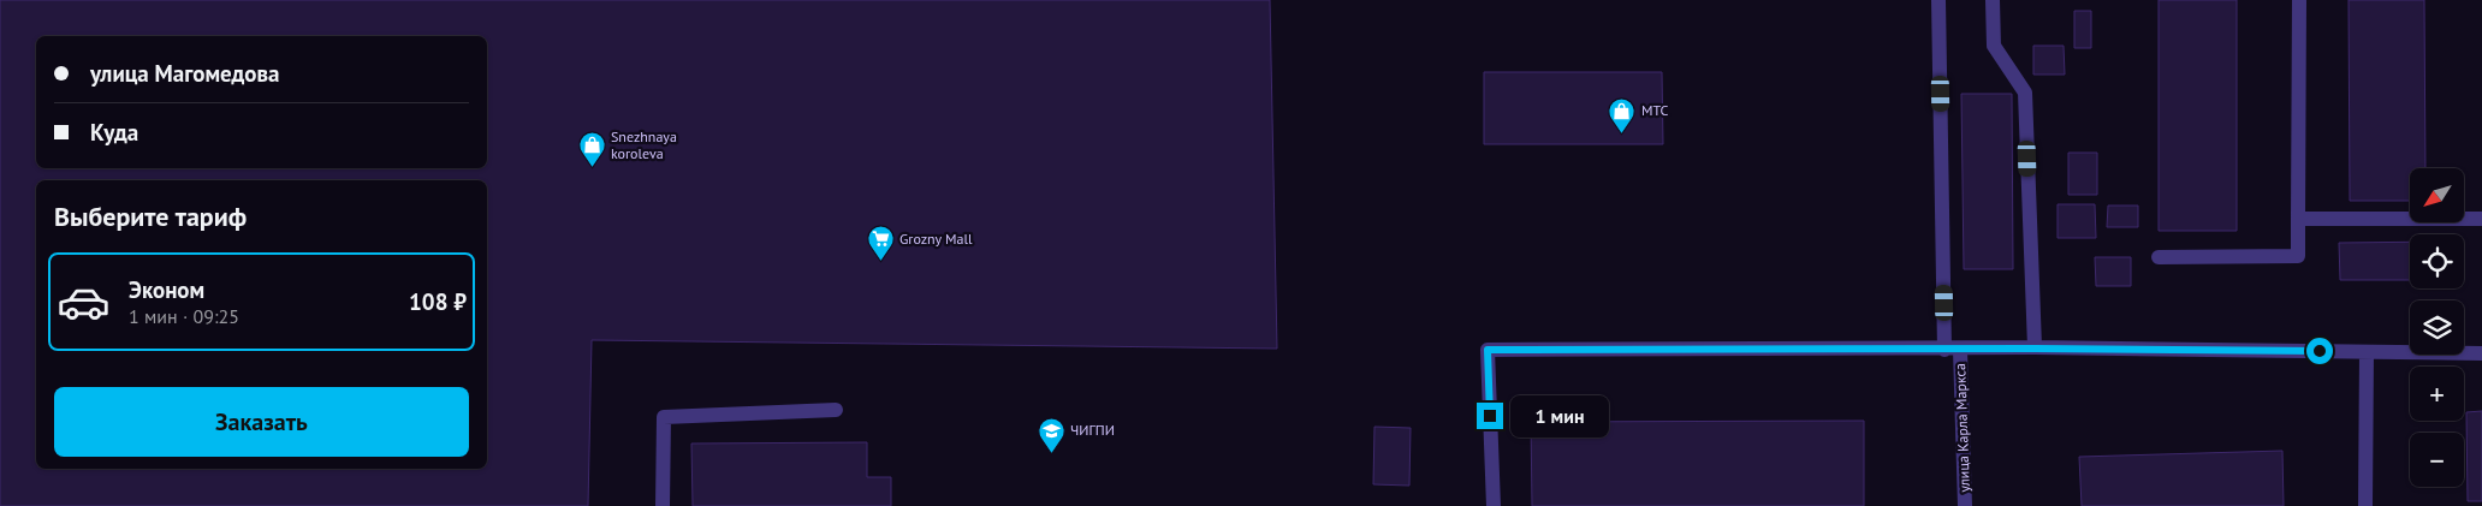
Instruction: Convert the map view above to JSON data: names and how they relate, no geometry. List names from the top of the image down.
{
  "streets": {
    "street": ["улица Карла Маркса"]
  },
  "places": {
    "shop": ["МТС", "Snezhnaya koroleva"],
    "supermarket": ["Grozny Mall"],
    "school or university": ["ЧИГПИ"]
  },
  "north": "bottom left",
  "page": {
    "banner": ["улица Магомедова", "Куда"],
    "map_buttons": ["+", "−"],
    "heading": "Выберите тариф",
    "list": [
      {
        "name": "Эконом",
        "note": "1 мин · 09:25",
        "value": "108 ₽"
      }
    ],
    "buttons": "Заказать",
    "bubble": "1 мин"
  }
}
